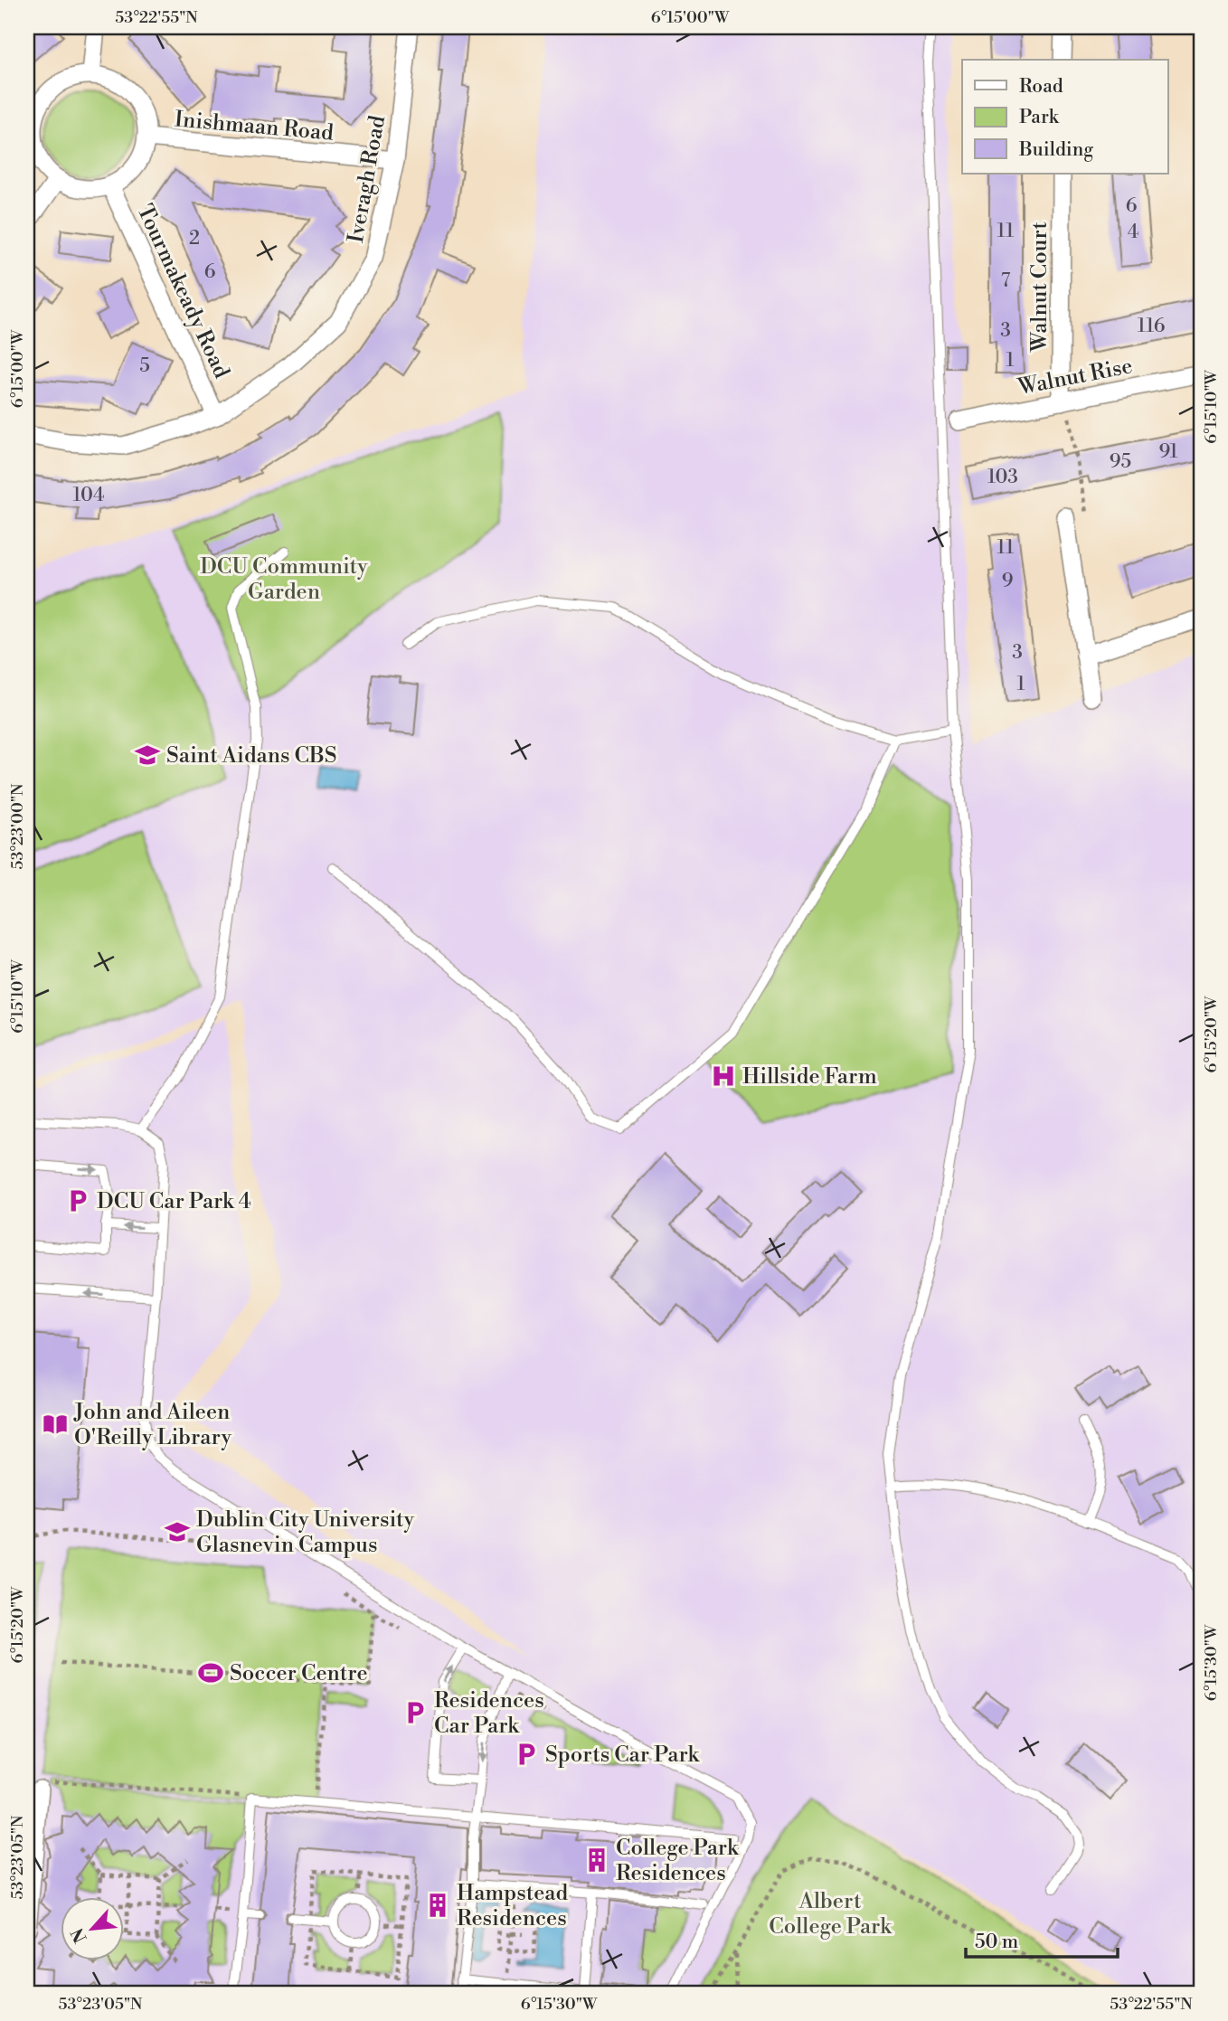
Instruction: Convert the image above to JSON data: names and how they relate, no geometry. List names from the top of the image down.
{
  "streets": {
    "street": [
      "Inishmaan Road",
      "Iveragh Road",
      "Walnut Court",
      "Tourmakeady Road",
      "Walnut Rise"
    ]
  },
  "crossings": [
    ["Inishmaan Road", "Iveragh Road"],
    ["Inishmaan Road", "Tourmakeady Road"],
    ["Iveragh Road", "Tourmakeady Road"],
    ["Walnut Court", "Walnut Rise"]
  ],
  "parks": ["DCU Community Garden", "Albert College Park"],
  "places": {
    "school or university": ["Saint Aidans CBS", "Dublin City University Glasnevin Campus"],
    "hospital": ["Hillside Farm"],
    "parking": ["DCU Car Park 4", "Residences Car Park", "Sports Car Park"],
    "library": ["John and Aileen O'Reilly Library"],
    "sports": ["Soccer Centre"],
    "building": ["College Park Residences", "Hampstead Residences"]
  },
  "house_numbers": [
    "6",
    "11",
    "4",
    "2",
    "6",
    "7",
    "116",
    "3",
    "1",
    "5",
    "91",
    "95",
    "103",
    "104",
    "11",
    "9",
    "3",
    "1"
  ],
  "legend": ["Road", "Park", "Building"],
  "scale_bar": "50 m",
  "north": "bottom left",
  "coordinates": [
    "53°22'55\"N",
    "6°15'00\"W",
    "6°15'10\"W",
    "53°23'00\"N",
    "6°15'20\"W",
    "6°15'30\"W",
    "53°23'05\"N"
  ]
}
